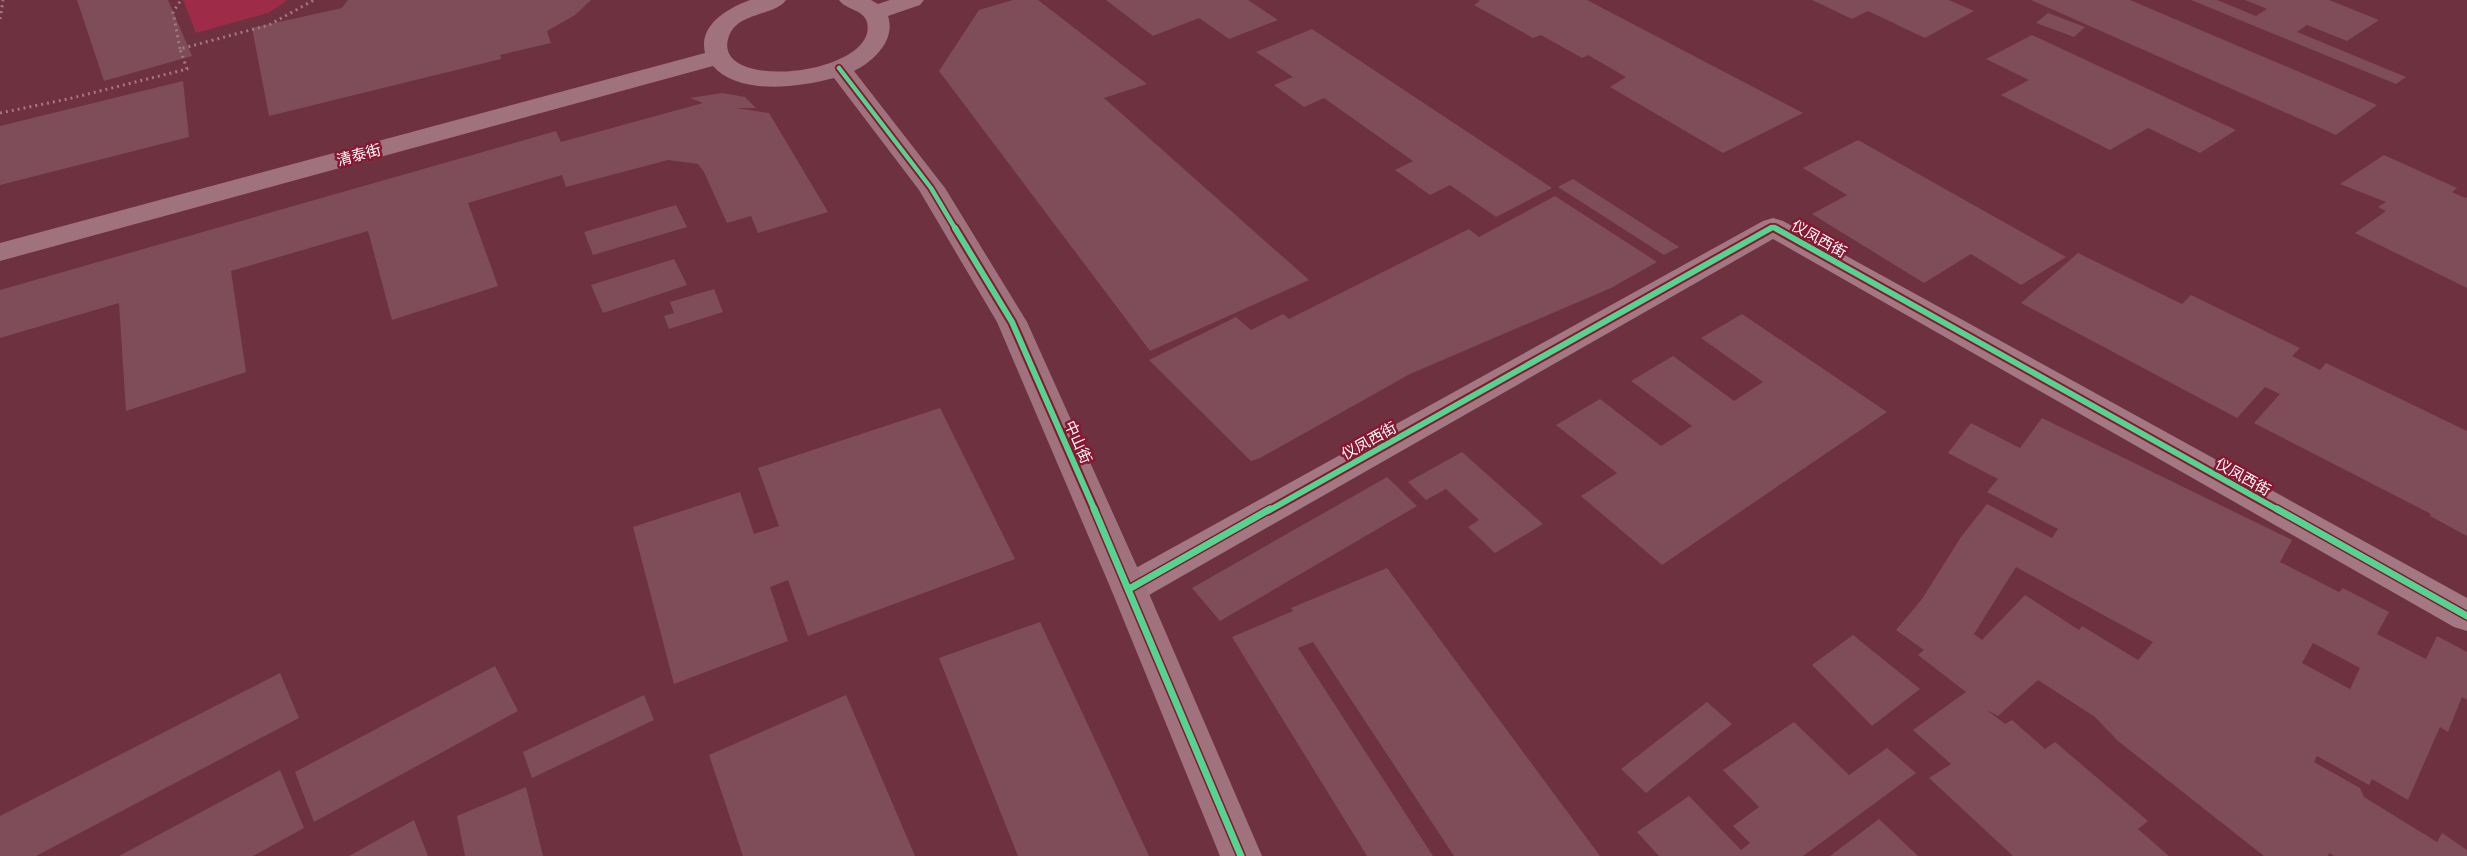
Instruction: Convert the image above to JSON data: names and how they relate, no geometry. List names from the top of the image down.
{
  "streets": {
    "street": ["清泰街", "仪凤西街", "中山街"]
  },
  "crossings": [
    ["仪凤西街", "中山街"]
  ]
}
